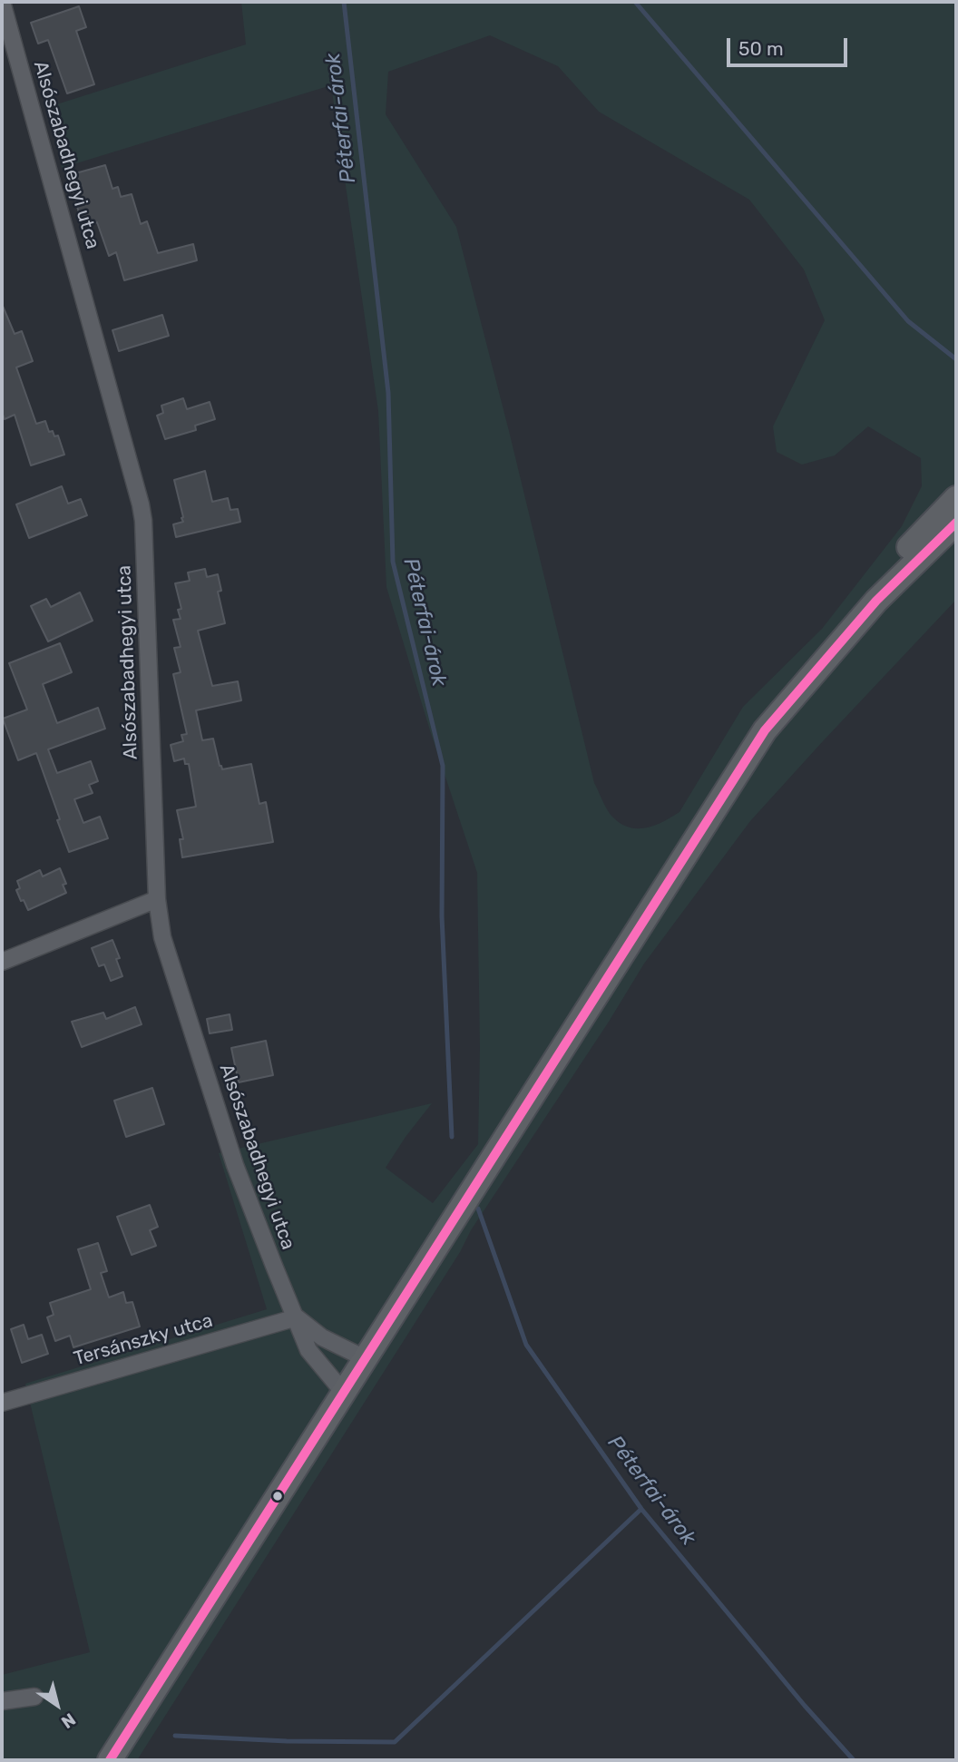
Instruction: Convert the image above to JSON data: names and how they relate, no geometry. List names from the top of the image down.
{
  "streets": {
    "street": ["Alsószabadhegyi utca", "Tersánszky utca"]
  },
  "crossings": [
    ["Alsószabadhegyi utca", "Tersánszky utca"]
  ],
  "water": ["Péterfai-árok"],
  "scale_bar": "50 m",
  "north": "bottom right"
}
